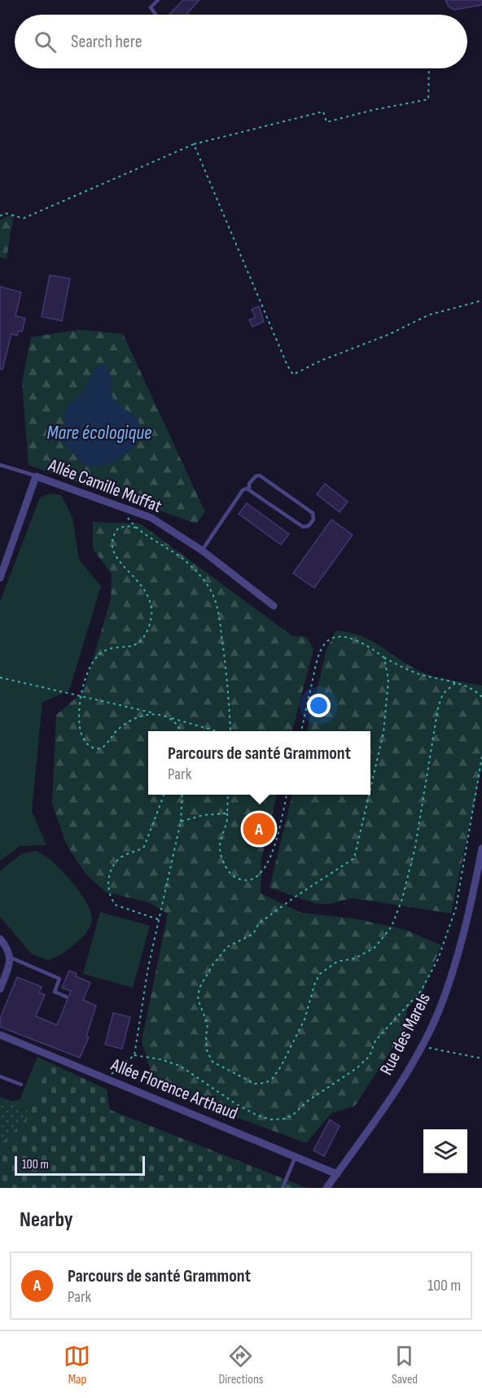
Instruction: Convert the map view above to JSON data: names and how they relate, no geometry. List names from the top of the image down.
{
  "streets": {
    "street": ["Allée Camille Muffat", "Rue des Marels", "Allée Florence Arthaud"]
  },
  "crossings": [
    ["Rue des Marels", "Allée Florence Arthaud"]
  ],
  "water": ["Mare écologique"],
  "scale_bar": "100 m",
  "page": {
    "search": "Search here",
    "popup": ["Parcours de santé Grammont", "Park"],
    "pins": "A",
    "scale": "100 m",
    "heading": "Nearby",
    "list": [
      {
        "mark": "A",
        "name": "Parcours de santé Grammont",
        "note": "Park",
        "value": "100 m"
      }
    ],
    "nav": ["Map", "Directions", "Saved"]
  }
}
